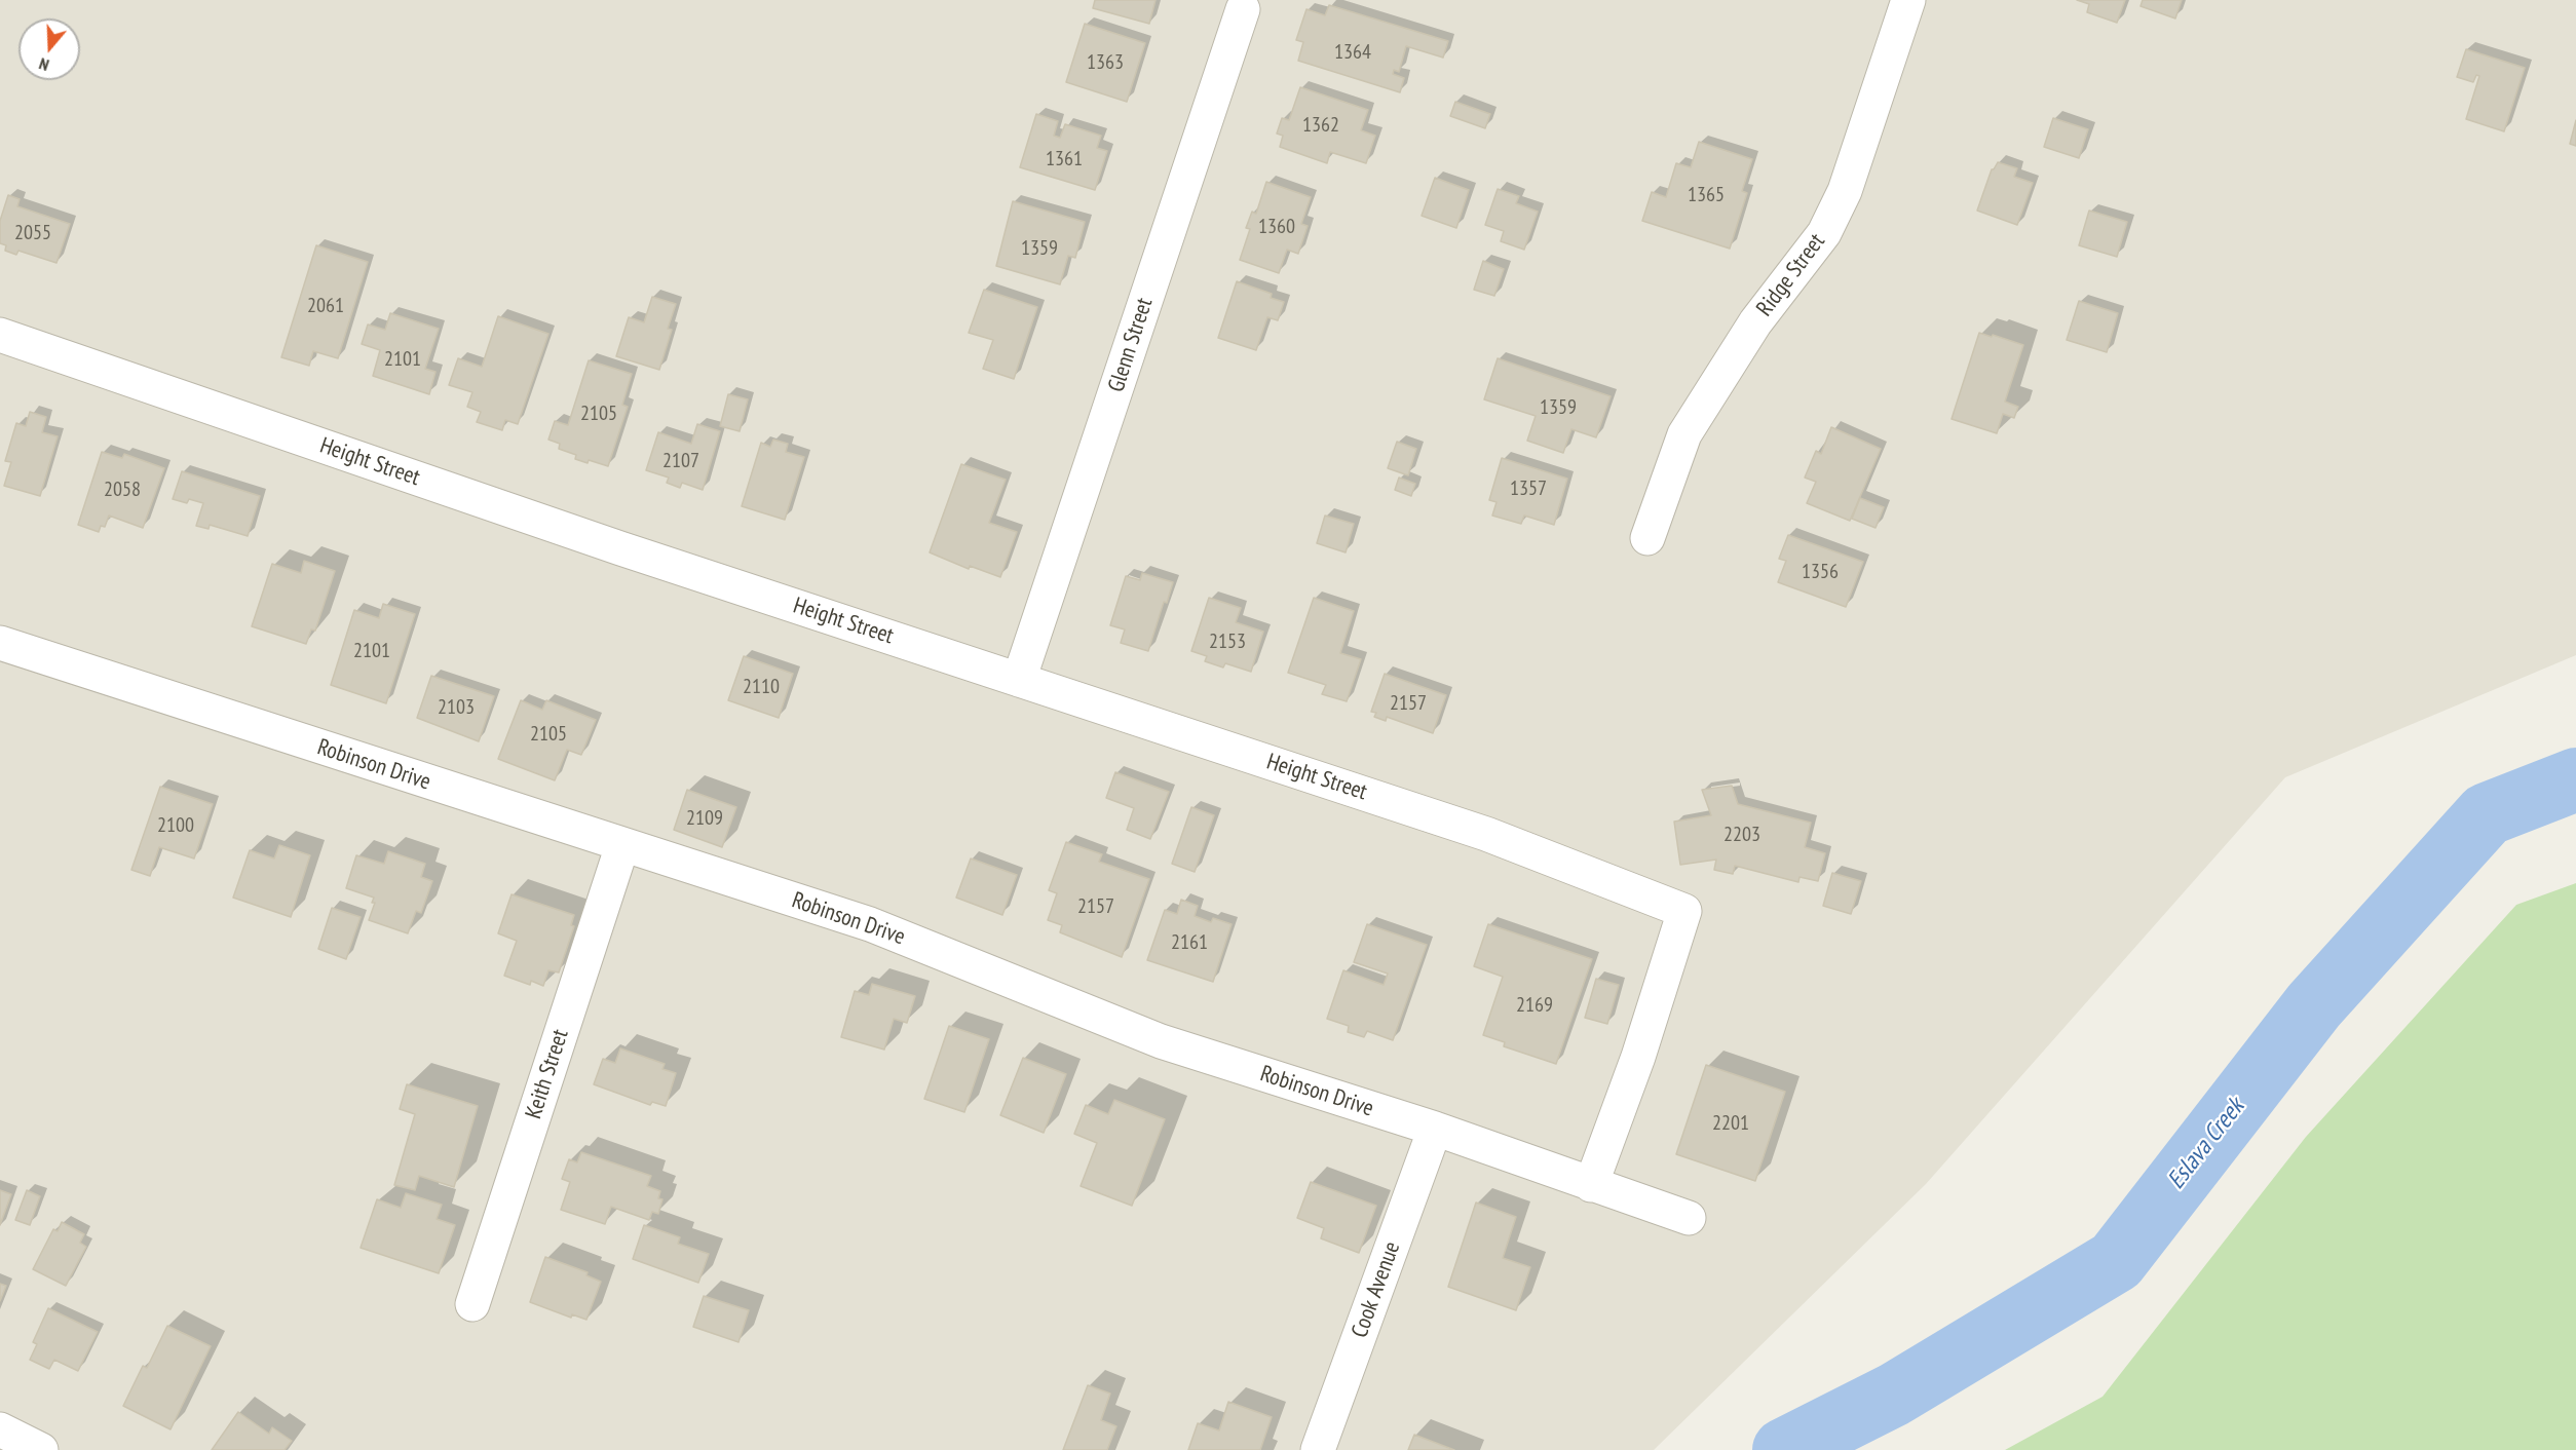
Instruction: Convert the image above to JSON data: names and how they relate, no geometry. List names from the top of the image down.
{
  "streets": {
    "street": [
      "Ridge Street",
      "Glenn Street",
      "Height Street",
      "Robinson Drive",
      "Keith Street",
      "Cook Avenue"
    ]
  },
  "crossings": [
    ["Glenn Street", "Height Street"],
    ["Height Street", "Robinson Drive"],
    ["Robinson Drive", "Keith Street"],
    ["Robinson Drive", "Cook Avenue"]
  ],
  "water": ["Eslava Creek"],
  "house_numbers": [
    "1364",
    "1363",
    "1362",
    "1361",
    "1365",
    "1360",
    "2055",
    "1359",
    "2061",
    "2101",
    "1359",
    "2105",
    "2107",
    "1357",
    "2058",
    "1356",
    "2153",
    "2101",
    "2110",
    "2157",
    "2103",
    "2105",
    "2109",
    "2100",
    "2203",
    "2157",
    "2161",
    "2169",
    "2201"
  ],
  "north": "bottom"
}
